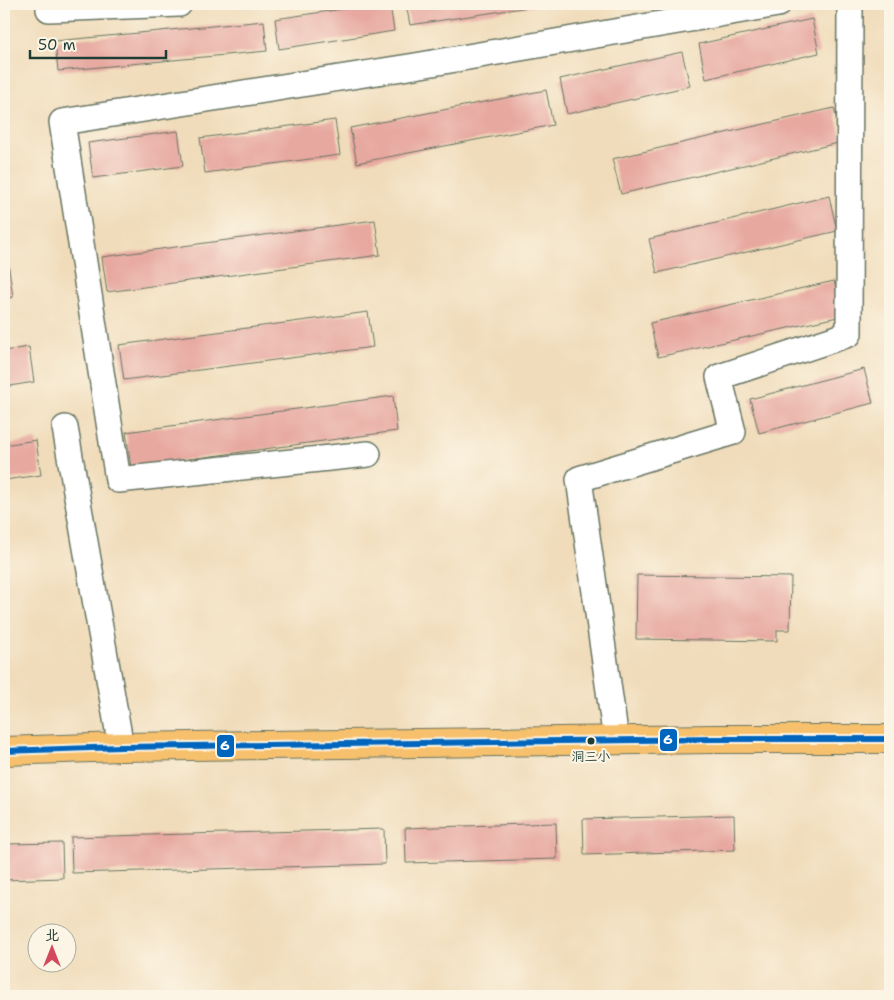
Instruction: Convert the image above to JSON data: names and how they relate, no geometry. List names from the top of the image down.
{
  "places": ["洞三小"],
  "lines": ["transit line 6"],
  "scale_bar": "50 m",
  "north": "top"
}
